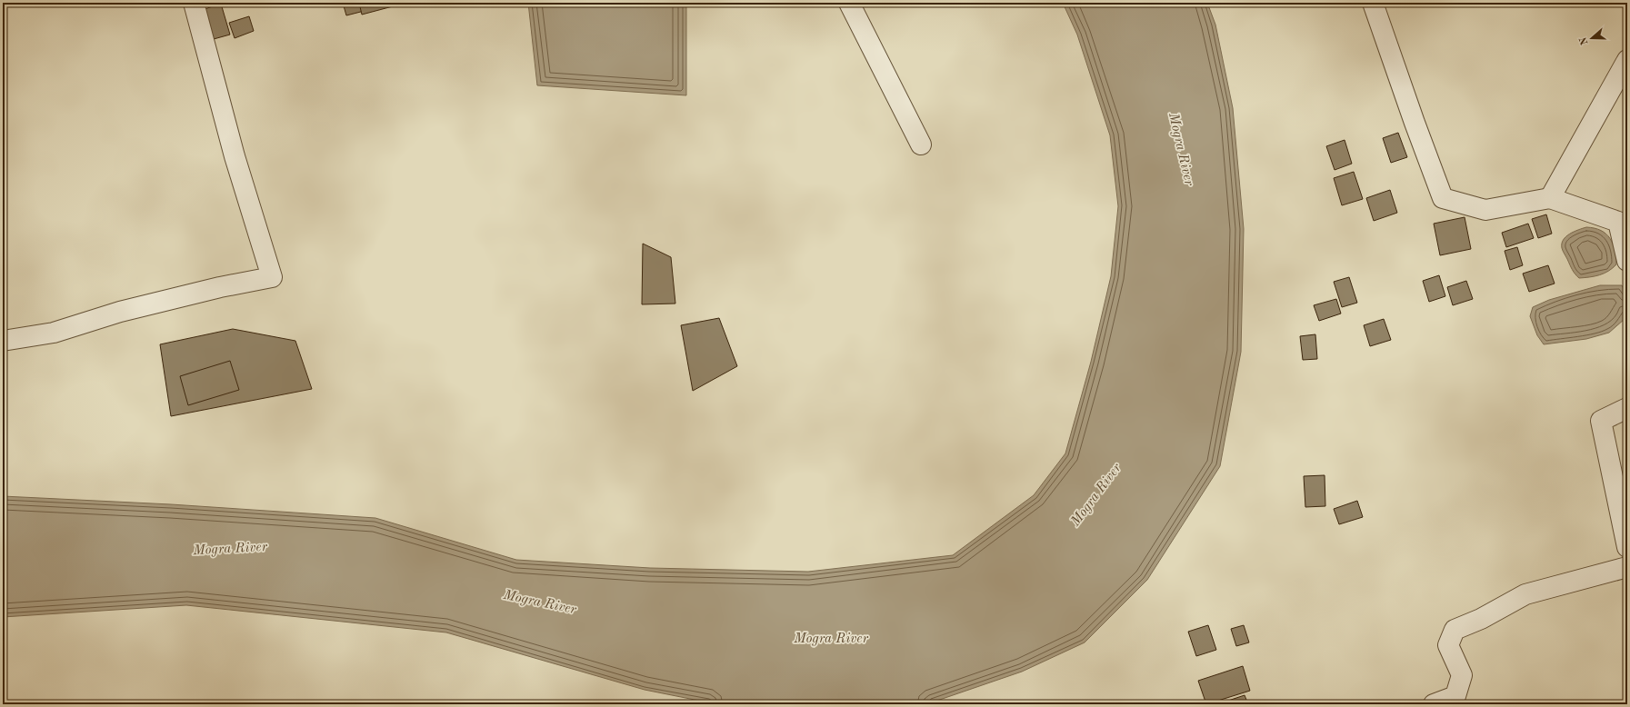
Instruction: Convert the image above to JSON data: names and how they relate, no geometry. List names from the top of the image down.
{
  "water": ["Mogra River"],
  "north": "left"
}
